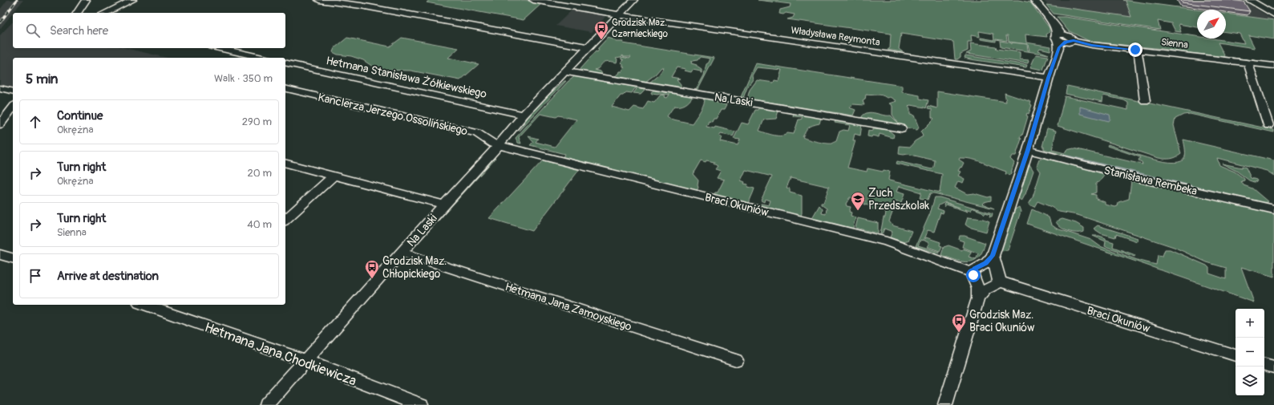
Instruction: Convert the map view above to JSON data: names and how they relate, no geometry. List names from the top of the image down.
{
  "streets": {
    "street": [
      "Władysława Reymonta",
      "Sienna",
      "Hetmana Stanisława Żółkiewskiego",
      "Na Laski",
      "Kanclerza Jerzego Ossolińskiego",
      "Stanisława Rembeka",
      "Braci Okuniów",
      "Hetmana Jana Zamoyskiego",
      "Hetmana Jana Chodkiewicza"
    ]
  },
  "crossings": [
    ["Władysława Reymonta", "Na Laski"],
    ["Hetmana Stanisława Żółkiewskiego", "Na Laski"],
    ["Na Laski", "Kanclerza Jerzego Ossolińskiego"],
    ["Na Laski", "Braci Okuniów"],
    ["Na Laski", "Hetmana Jana Zamoyskiego"],
    ["Na Laski", "Hetmana Jana Chodkiewicza"],
    ["Kanclerza Jerzego Ossolińskiego", "Braci Okuniów"]
  ],
  "places": {
    "bus stop": ["Grodzisk Maz. Czarnieckiego", "Grodzisk Maz. Chłopickiego", "Grodzisk Maz. Braci Okuniów"],
    "school or university": ["Zuch Przedszkolak"]
  },
  "north": "top right",
  "page": {
    "search": "Search here",
    "heading": ["5 min", "Walk · 350 m"],
    "list": [
      ["Continue", "Okrężna", "290 m"],
      ["Turn right", "Okrężna", "20 m"],
      ["Turn right", "Sienna", "40 m"],
      "Arrive at destination"
    ],
    "map_buttons": ["+", "−"]
  }
}
